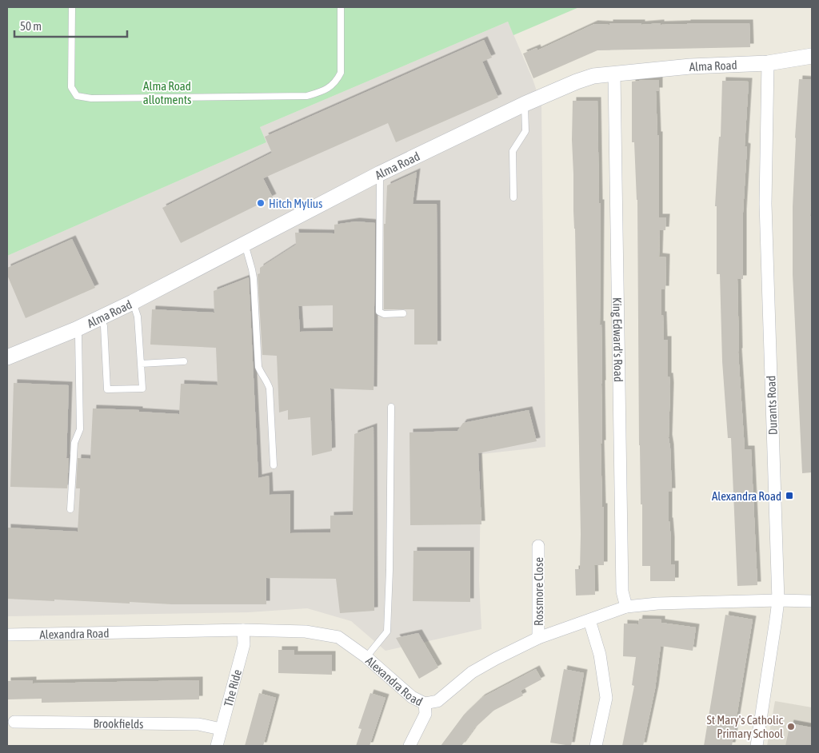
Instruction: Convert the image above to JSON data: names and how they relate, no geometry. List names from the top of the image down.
{
  "streets": {
    "street": [
      "Alma Road",
      "King Edward's Road",
      "Durants Road",
      "Rossmore Close",
      "Alexandra Road",
      "The Ride",
      "Brookfields"
    ]
  },
  "crossings": [
    ["Alma Road", "King Edward's Road"],
    ["Alma Road", "Durants Road"],
    ["King Edward's Road", "Alexandra Road"],
    ["Durants Road", "Alexandra Road"],
    ["Rossmore Close", "Alexandra Road"],
    ["Alexandra Road", "The Ride"],
    ["The Ride", "Brookfields"]
  ],
  "parks": ["Alma Road allotments"],
  "places": {
    "other": ["Hitch Mylius", "St Mary's Catholic Primary School"],
    "transit": ["Alexandra Road"]
  },
  "scale_bar": "50 m"
}
